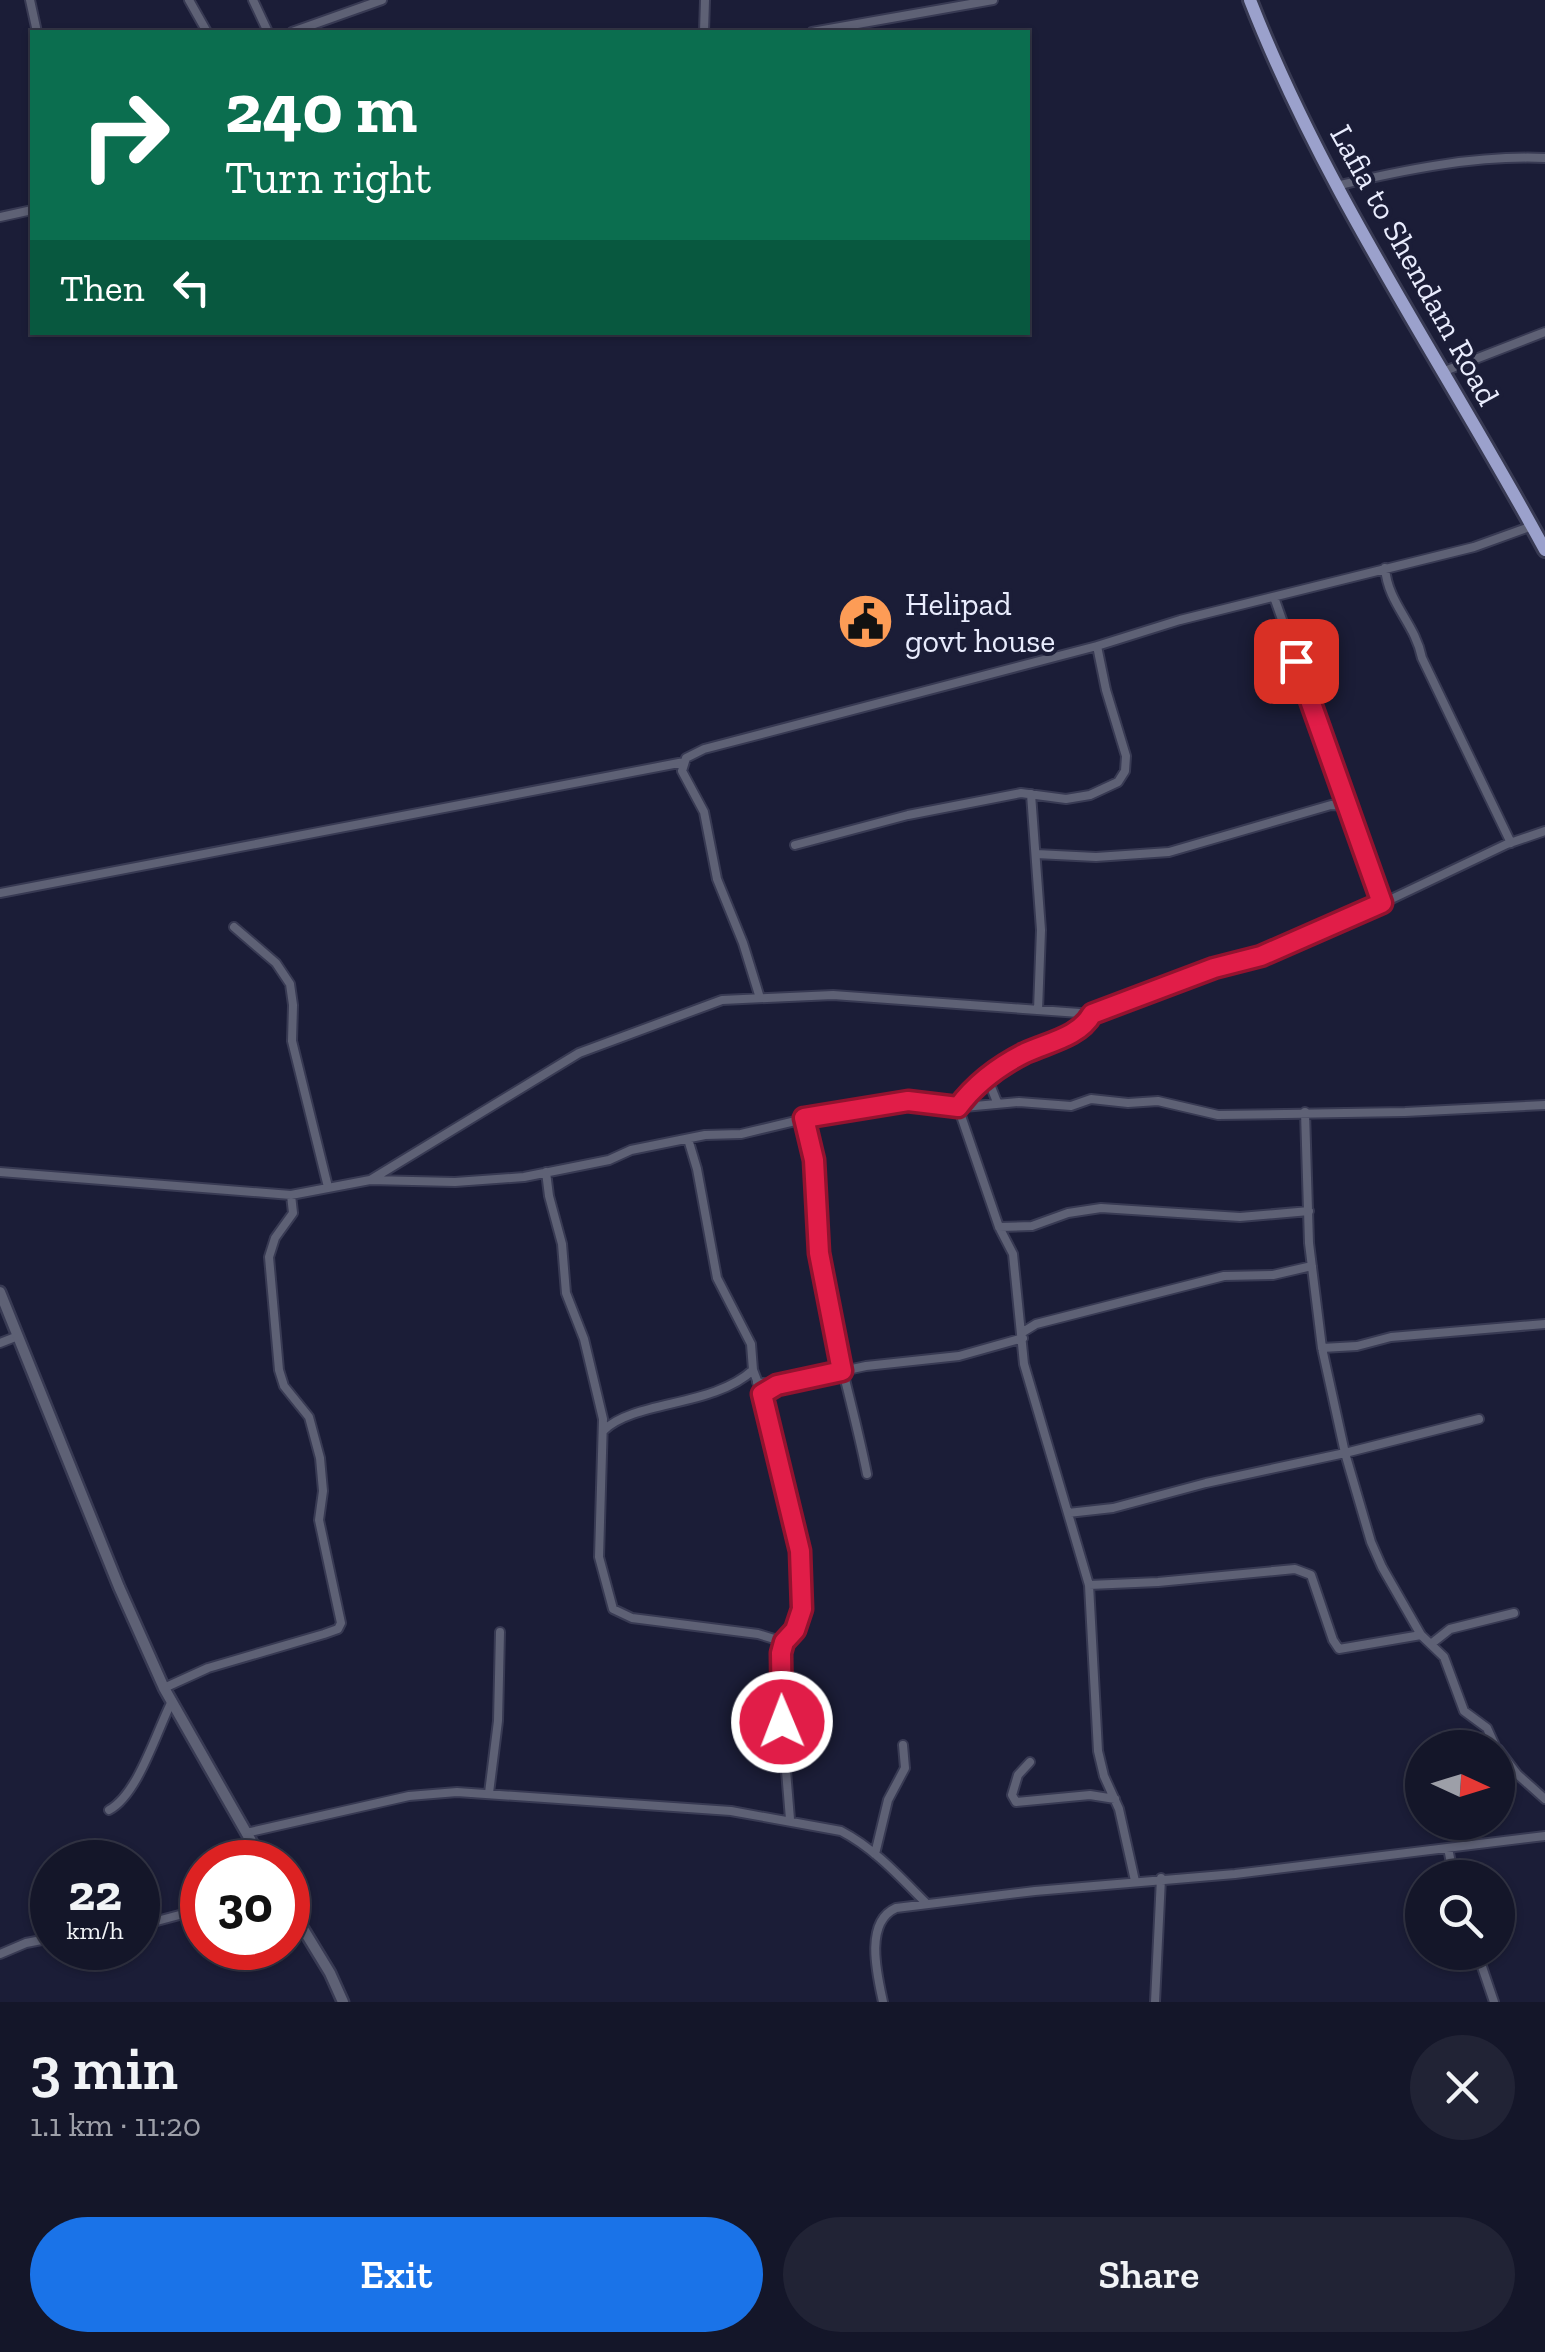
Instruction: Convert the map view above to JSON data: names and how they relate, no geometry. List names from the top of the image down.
{
  "streets": {
    "main road": ["Lafia to Shendam Road"]
  },
  "places": {
    "public building": ["Helipad govt house"]
  },
  "north": "right",
  "page": {
    "turn": ["240 m", "Turn right"],
    "then": "Then",
    "speed": "22 km/h",
    "limit": "30",
    "heading": ["3 min", "1.1 km · 11:20"],
    "buttons": ["Exit", "Share"]
  }
}
